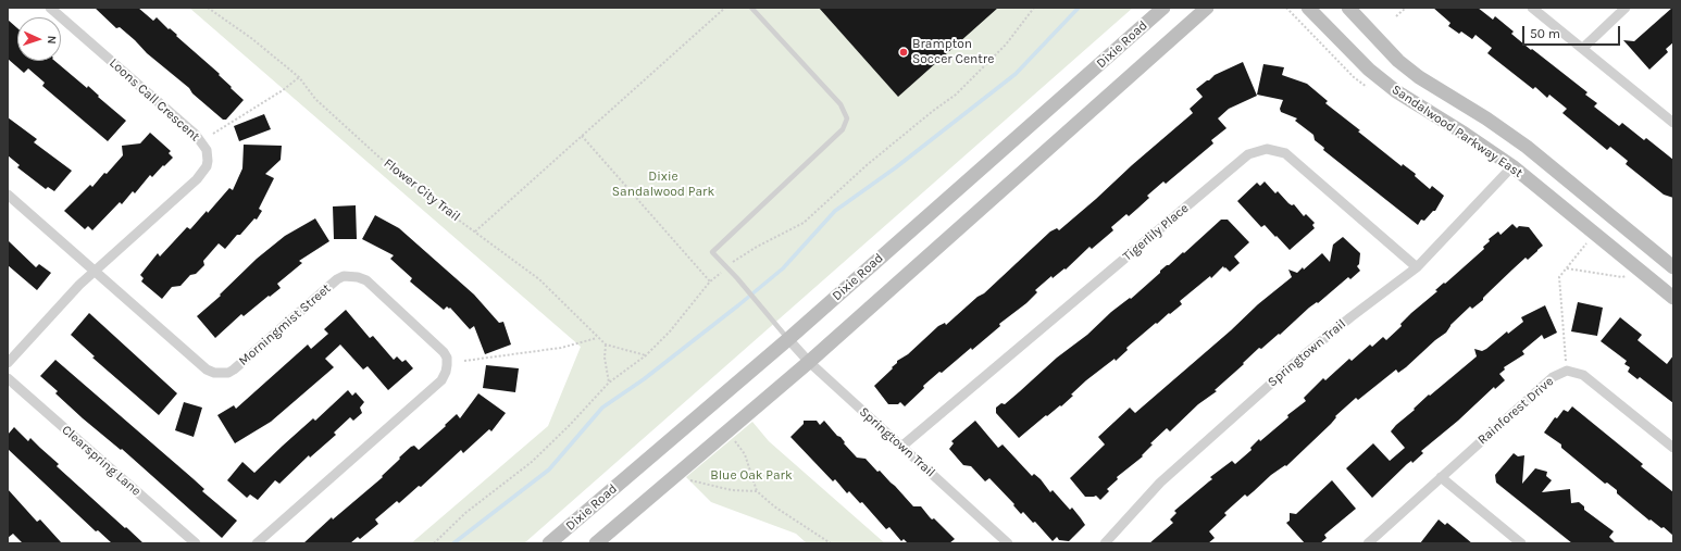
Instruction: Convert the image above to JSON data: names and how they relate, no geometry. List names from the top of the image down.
{
  "streets": {
    "main road": ["Dixie Road", "Sandalwood Parkway East"],
    "street": [
      "Loons Call Crescent",
      "Tigerlily Place",
      "Morningmist Street",
      "Springtown Trail",
      "Rainforest Drive",
      "Clearspring Lane"
    ],
    "path": ["Flower City Trail"]
  },
  "crossings": [
    ["Dixie Road", "Springtown Trail"],
    ["Loons Call Crescent", "Morningmist Street"],
    ["Sandalwood Parkway East", "Springtown Trail"],
    ["Tigerlily Place", "Springtown Trail"]
  ],
  "parks": ["Dixie Sandalwood Park", "Blue Oak Park"],
  "places": ["Brampton Soccer Centre"],
  "scale_bar": "50 m",
  "north": "right"
}
